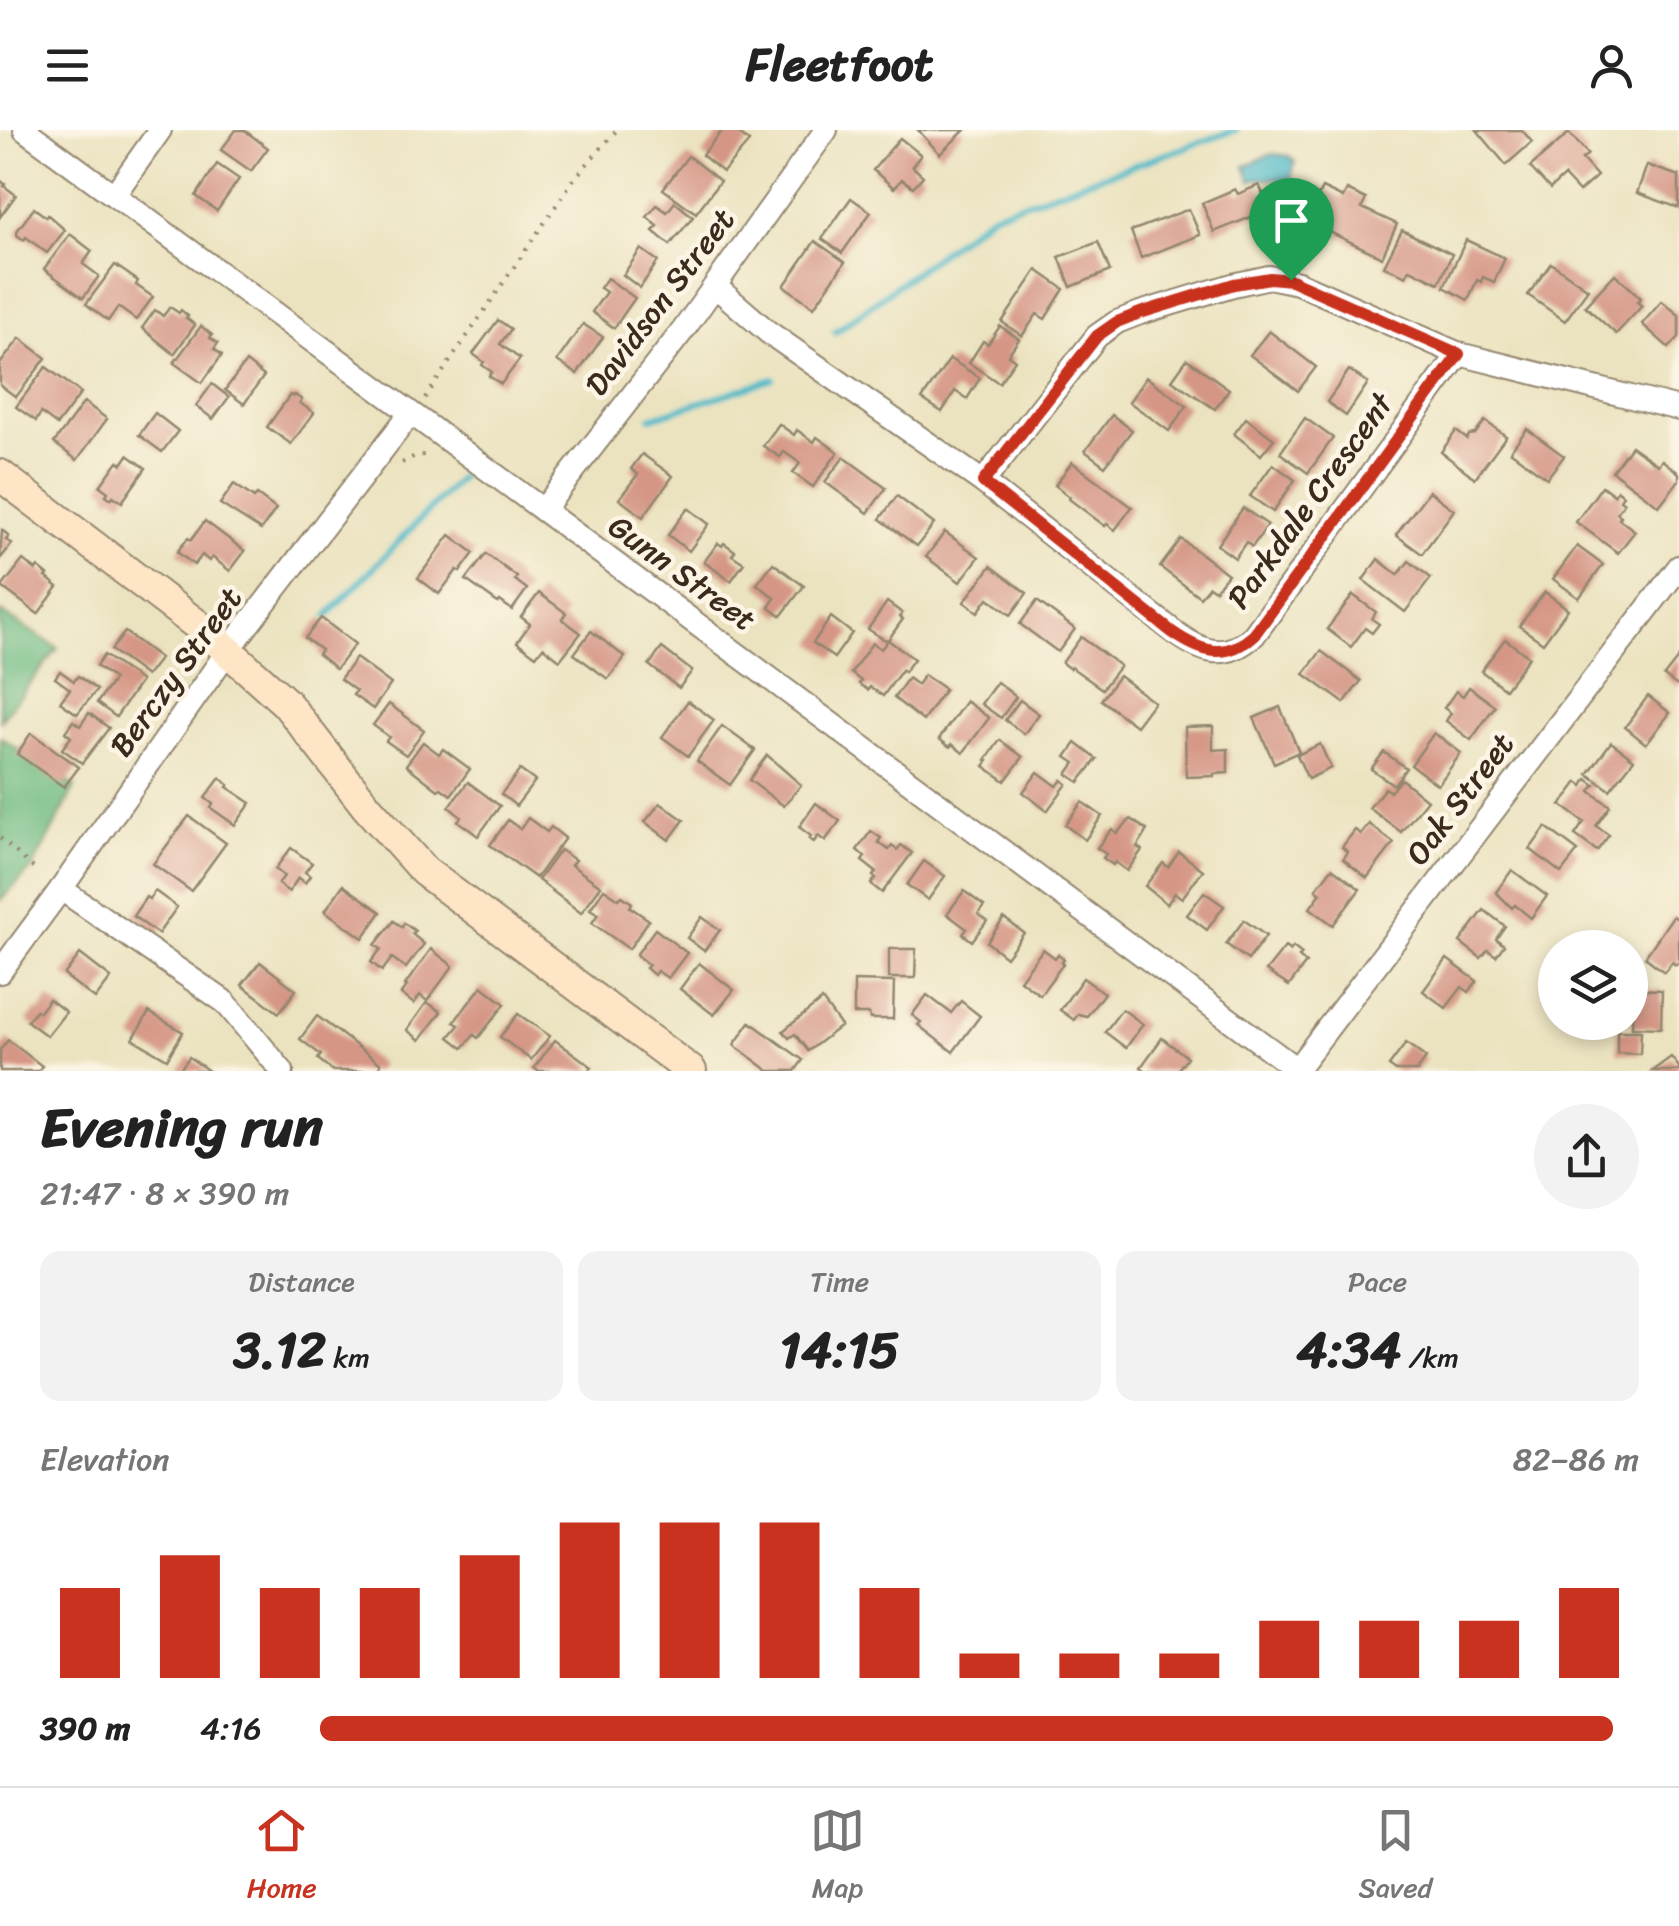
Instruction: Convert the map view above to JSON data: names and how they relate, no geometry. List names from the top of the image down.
{
  "streets": {
    "street": [
      "Davidson Street",
      "Parkdale Crescent",
      "Gunn Street",
      "Berczy Street",
      "Oak Street"
    ]
  },
  "crossings": [
    ["Davidson Street", "Parkdale Crescent"],
    ["Davidson Street", "Gunn Street"],
    ["Gunn Street", "Berczy Street"],
    ["Gunn Street", "Oak Street"]
  ],
  "page": {
    "header": "Fleetfoot",
    "heading": ["Evening run", "21:47 · 8 × 390 m"],
    "stats": [
      ["Distance", "3.12 km"],
      ["Time", "14:15"],
      ["Pace", "4:34 /km"]
    ],
    "chart": ["Elevation", "82–86 m"],
    "list": [
      {
        "name": "390 m",
        "note": "4:16"
      }
    ],
    "tabs": ["Home", "Map", "Saved"]
  }
}
